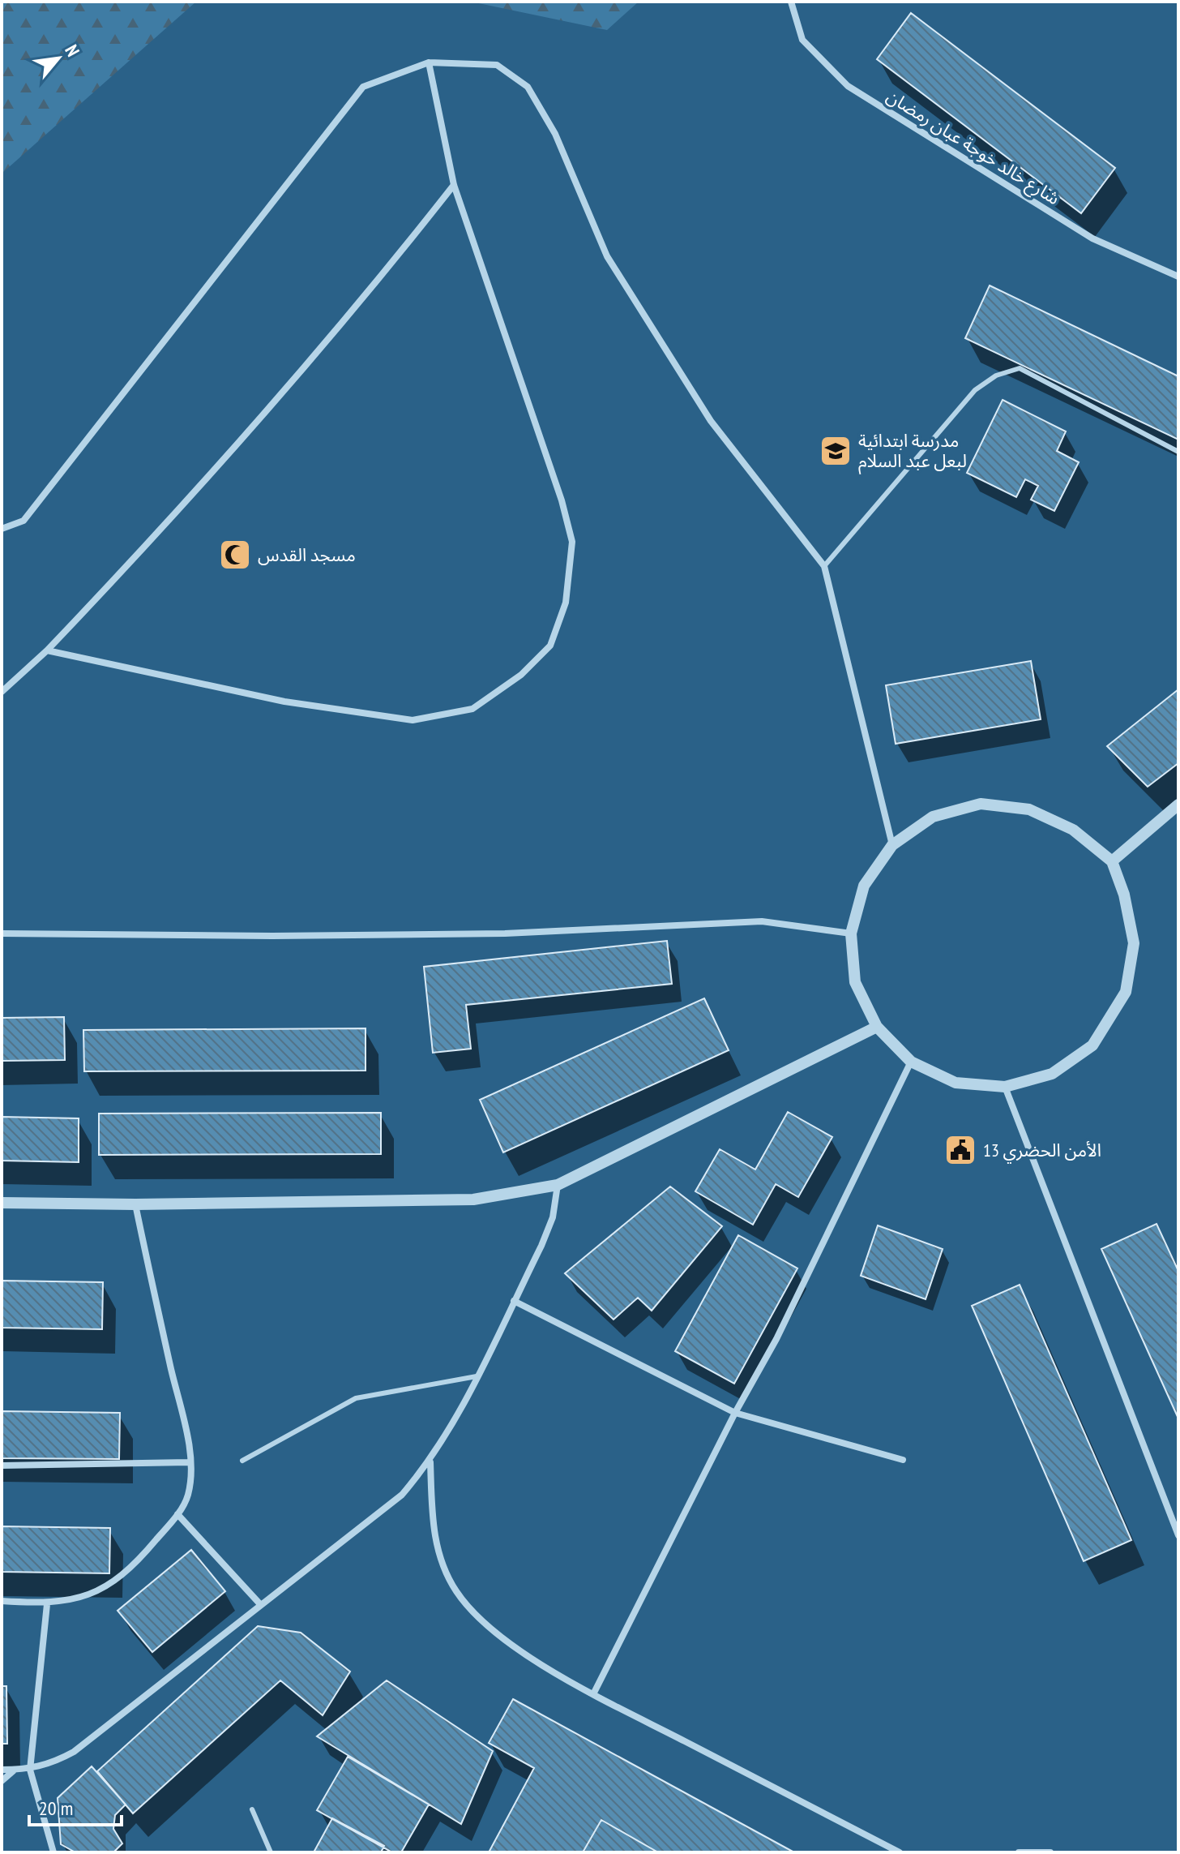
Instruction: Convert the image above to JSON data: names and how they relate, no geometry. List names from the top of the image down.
{
  "streets": {
    "street": ["شارع خالد خوجة عبان رمضان"]
  },
  "places": {
    "school or university": ["مدرسة ابتدائية لبعل عبد السلام"],
    "mosque": ["مسجد القدس"],
    "public building": ["الأمن الحضري 13"]
  },
  "scale_bar": "20 m",
  "north": "top right"
}
